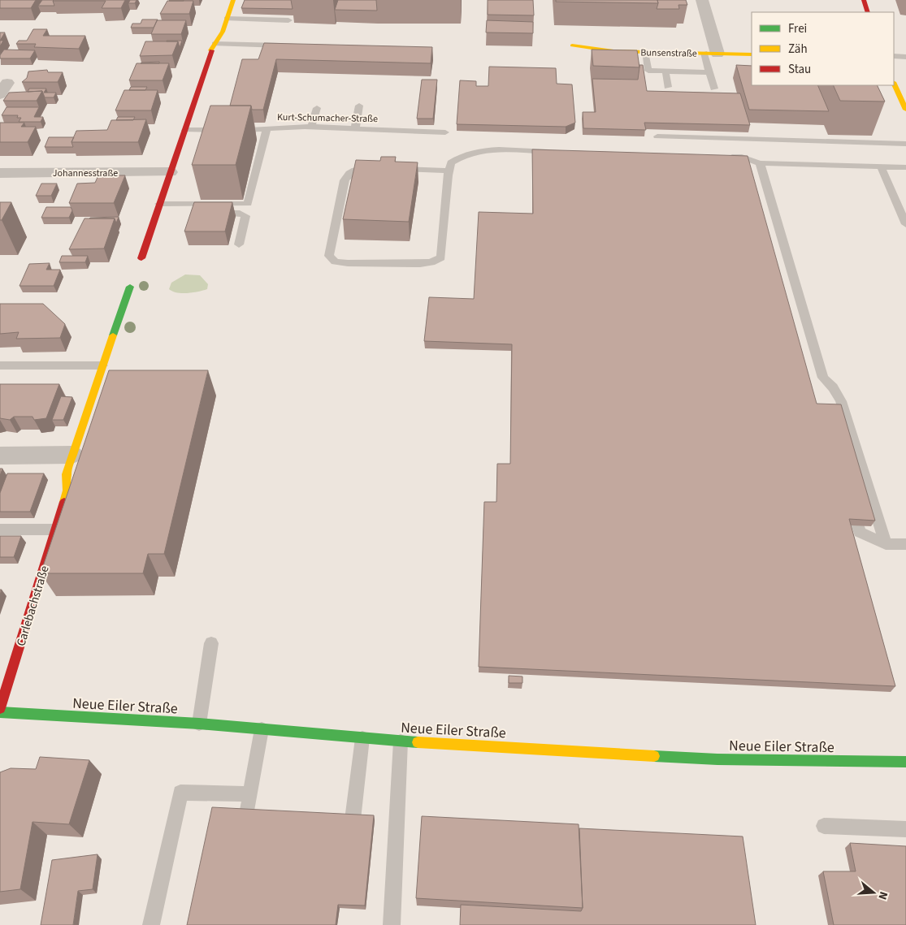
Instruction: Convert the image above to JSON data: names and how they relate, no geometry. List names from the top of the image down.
{
  "streets": {
    "street": [
      "Bunsenstraße",
      "Johannesstraße",
      "Carlebachstraße",
      "Neue Eiler Straße"
    ],
    "lane": ["Kurt-Schumacher-Straße"]
  },
  "legend": ["Frei", "Zäh", "Stau"],
  "north": "right"
}
